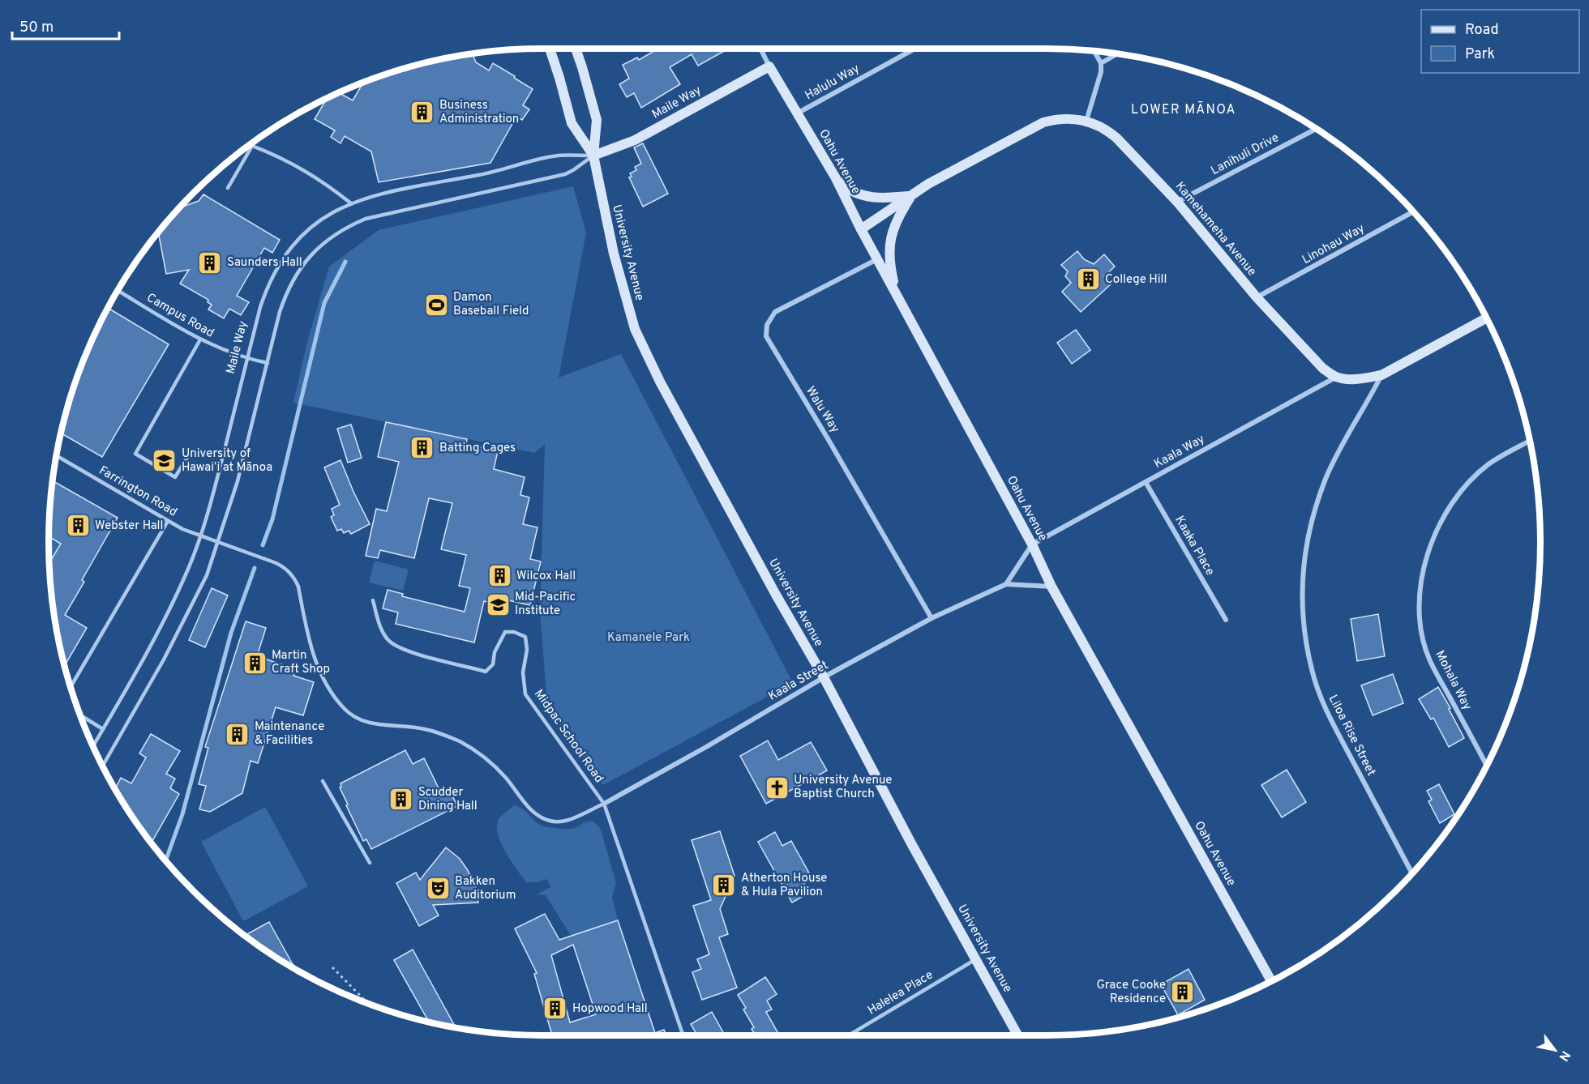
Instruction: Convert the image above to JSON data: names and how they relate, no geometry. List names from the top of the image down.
{
  "streets": {
    "street": [
      "Halulu Way",
      "Maile Way",
      "Lanihuli Drive",
      "Oahu Avenue",
      "Kamehameha Avenue",
      "Linohau Way",
      "University Avenue",
      "Walu Way",
      "Kaala Way",
      "Kaaka Place",
      "Mohala Way",
      "Kaala Street",
      "Liloa Rise Street"
    ],
    "lane": [
      "Campus Road",
      "Farrington Road",
      "Midpac School Road",
      "Halelea Place"
    ]
  },
  "crossings": [
    ["Halulu Way", "Oahu Avenue"],
    ["Maile Way", "Oahu Avenue"],
    ["Maile Way", "University Avenue"],
    ["Maile Way", "Campus Road"],
    ["Maile Way", "Farrington Road"],
    ["Lanihuli Drive", "Kamehameha Avenue"],
    ["Oahu Avenue", "Kamehameha Avenue"],
    ["Oahu Avenue", "Walu Way"],
    ["Oahu Avenue", "Kaala Way"],
    ["Oahu Avenue", "Kaala Street"],
    ["Kamehameha Avenue", "Linohau Way"],
    ["Kamehameha Avenue", "Kaala Way"],
    ["University Avenue", "Kaala Street"],
    ["University Avenue", "Halelea Place"],
    ["Walu Way", "Kaala Street"],
    ["Kaala Way", "Kaaka Place"],
    ["Farrington Road", "Kaala Street"],
    ["Farrington Road", "Midpac School Road"],
    ["Kaala Street", "Midpac School Road"]
  ],
  "districts": ["LOWER MĀNOA"],
  "parks": ["Kamanele Park"],
  "places": {
    "building": [
      "Business Administration",
      "Saunders Hall",
      "College Hill",
      "Batting Cages",
      "Webster Hall",
      "Wilcox Hall",
      "Martin Craft Shop",
      "Maintenance & Facilities",
      "Scudder Dining Hall",
      "Atherton House & Hula Pavilion",
      "Grace Cooke Residence",
      "Hopwood Hall"
    ],
    "sports": ["Damon Baseball Field"],
    "school or university": ["University of Hawaiʻi at Mānoa", "Mid-Pacific Institute"],
    "church": ["University Avenue Baptist Church"],
    "theatre": ["Bakken Auditorium"]
  },
  "legend": ["Road", "Park"],
  "scale_bar": "50 m",
  "north": "bottom right"
}
